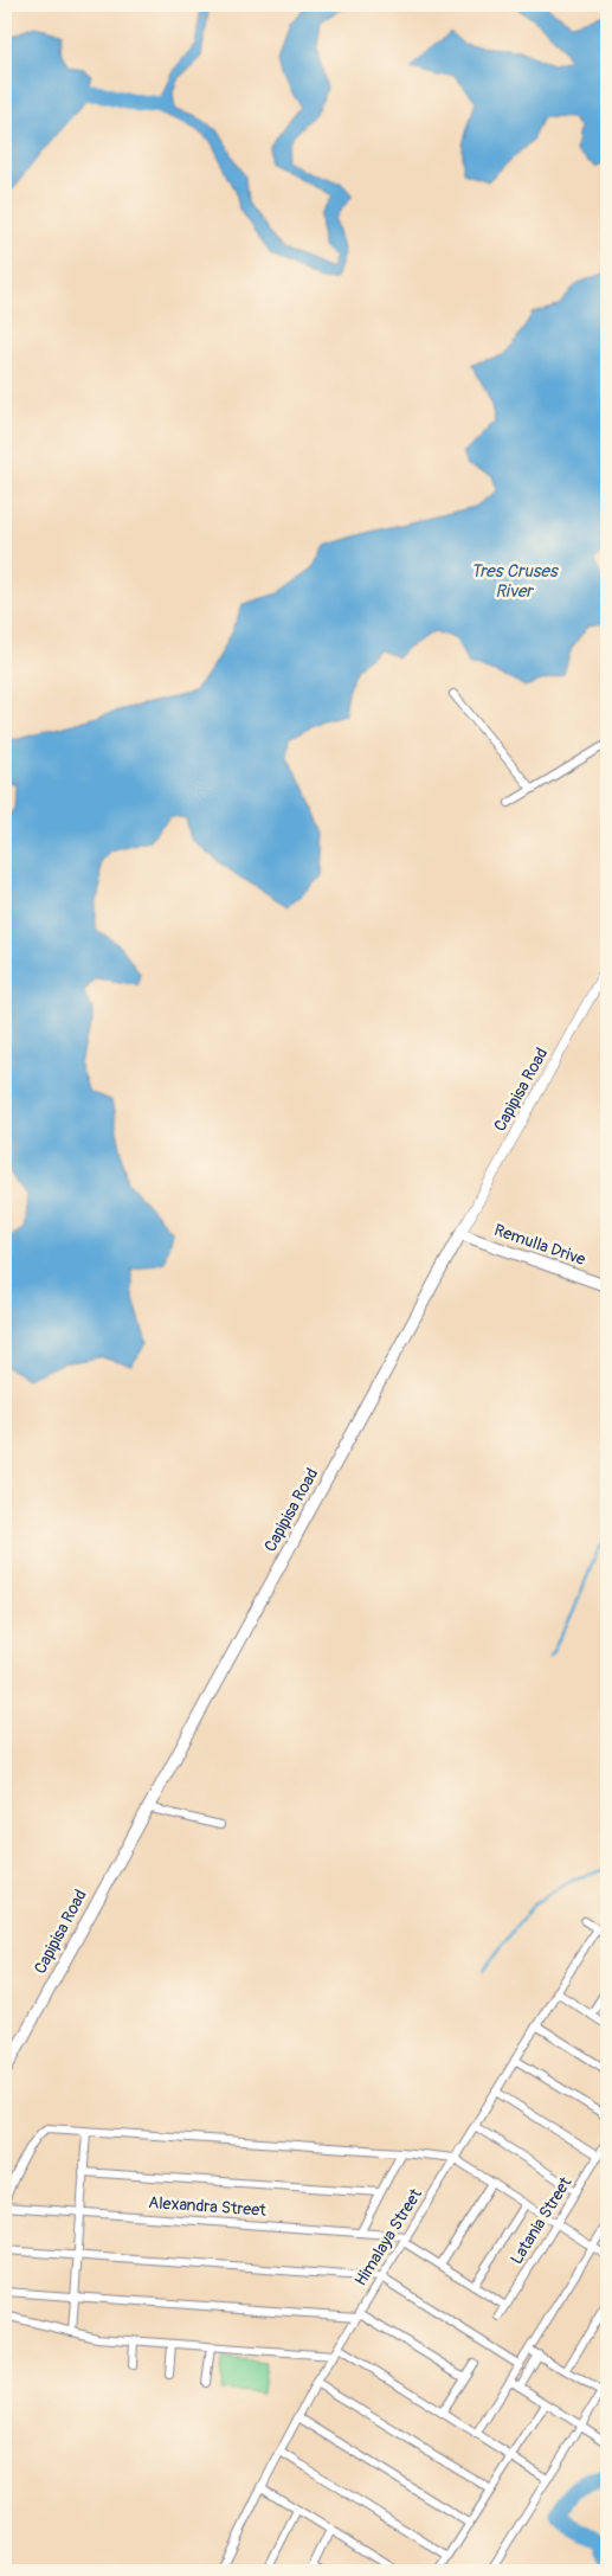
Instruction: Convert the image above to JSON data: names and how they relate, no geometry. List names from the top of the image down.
{
  "streets": {
    "main road": ["Capipisa Road", "Remulla Drive"],
    "street": ["Alexandra Street", "Latania Street", "Himalaya Street"]
  },
  "crossings": [
    ["Capipisa Road", "Remulla Drive"],
    ["Alexandra Street", "Latania Street"],
    ["Alexandra Street", "Himalaya Street"]
  ],
  "water": ["Tres Cruses River"]
}
